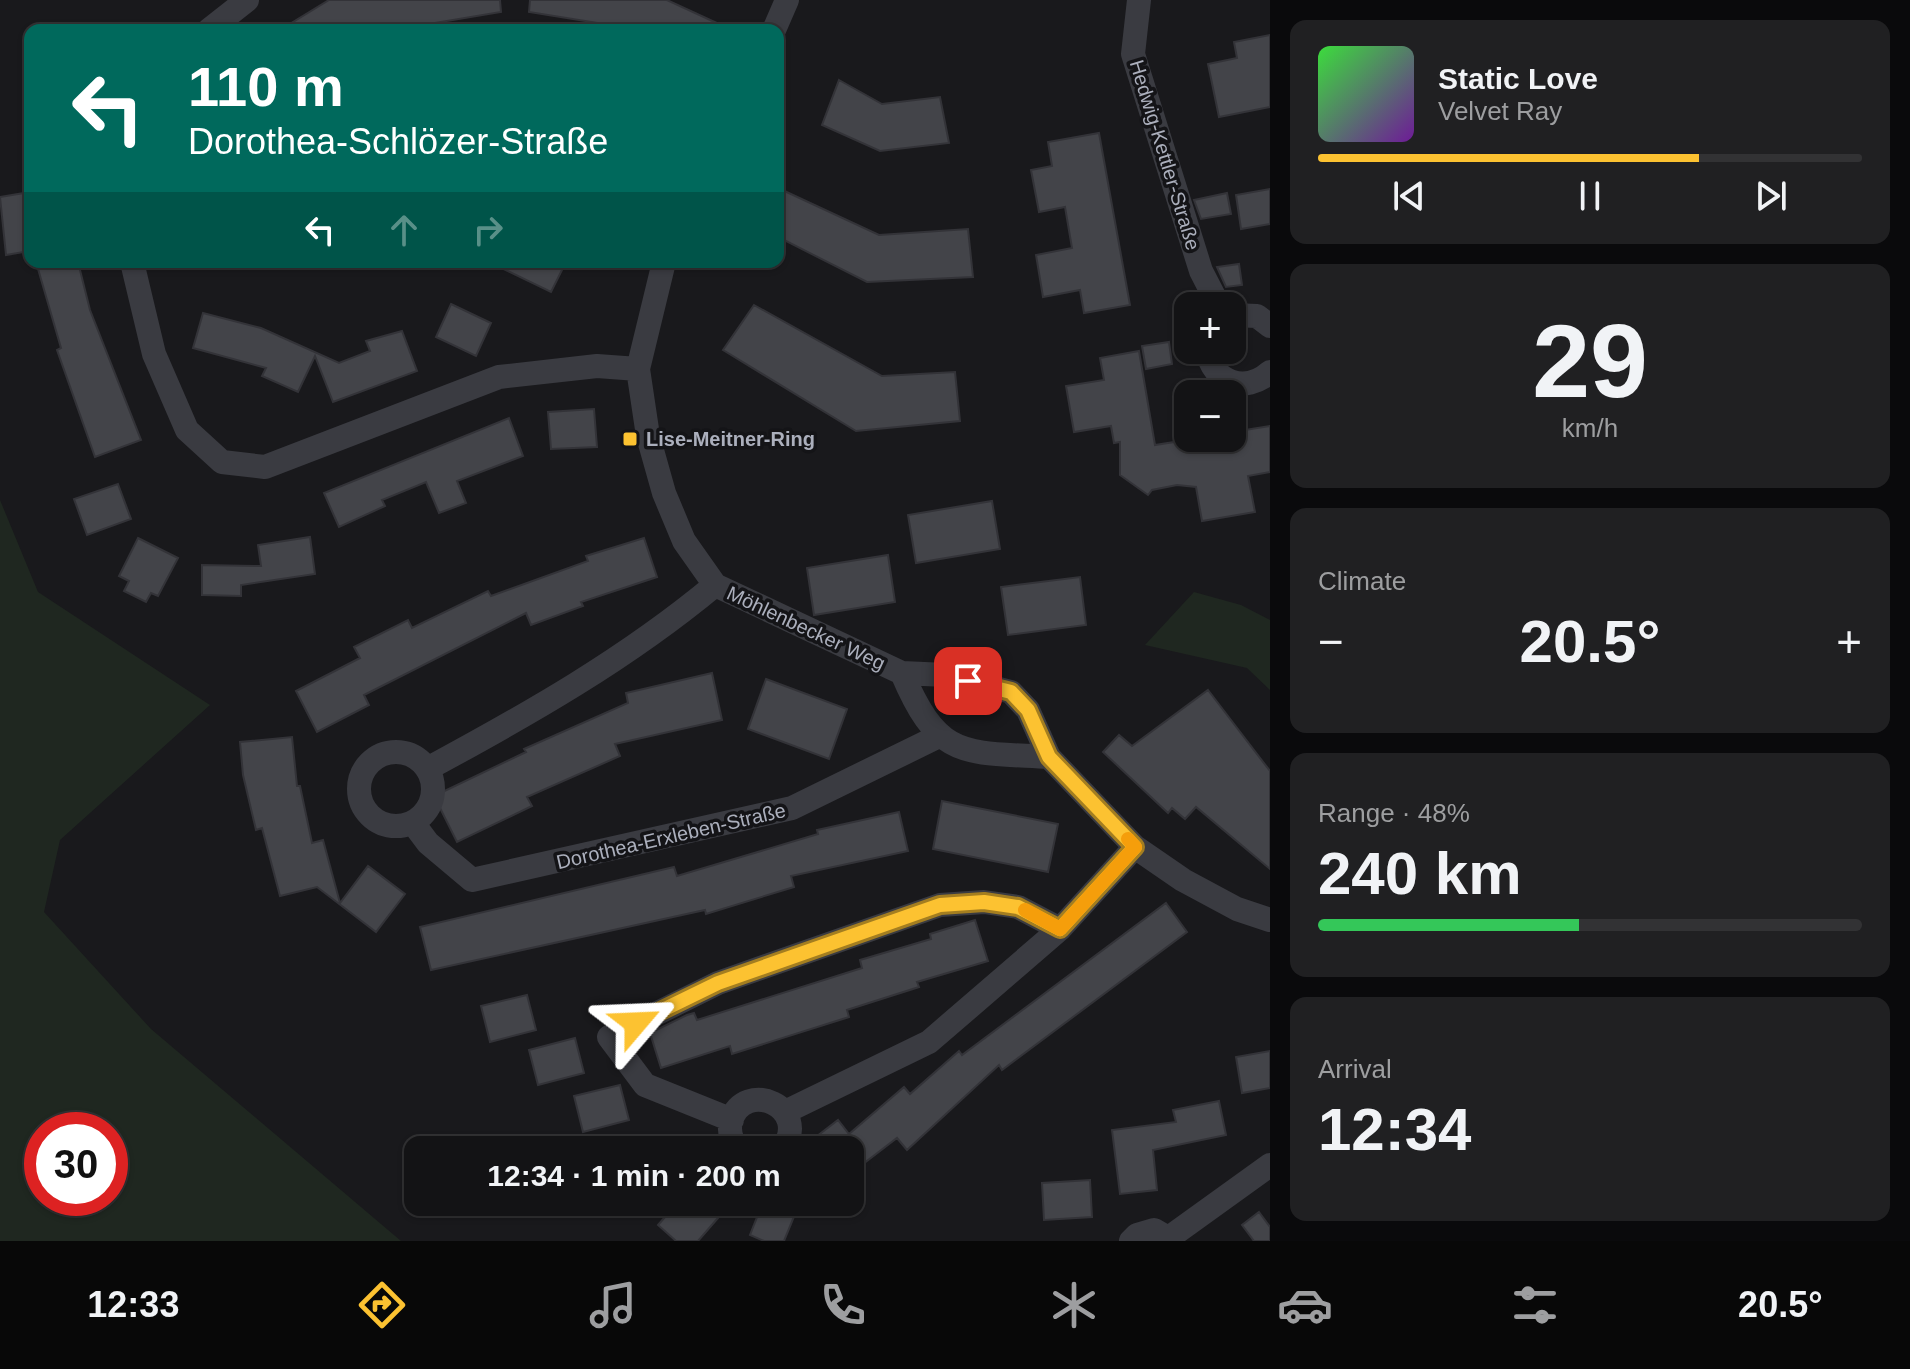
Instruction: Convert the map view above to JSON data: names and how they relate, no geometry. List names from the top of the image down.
{
  "streets": {
    "street": ["Hedwig-Kettler-Straße", "Möhlenbecker Weg", "Dorothea-Erxleben-Straße"]
  },
  "crossings": [
    ["Möhlenbecker Weg", "Dorothea-Erxleben-Straße"]
  ],
  "places": {
    "transit": ["Lise-Meitner-Ring"]
  },
  "page": {
    "turn": ["110 m", "Dorothea-Schlözer-Straße"],
    "song": ["Static Love", "Velvet Ray"],
    "tile": [
      ["29", "km/h"],
      "Climate",
      ["Range · 48%", "240 km"],
      ["Arrival", "12:34"]
    ],
    "map_buttons": ["+", "−"],
    "heat": ["−", "20.5°", "+"],
    "limit": "30",
    "trip": "12:34 · 1 min · 200 m",
    "tabs": ["12:33", "20.5°"]
  }
}
